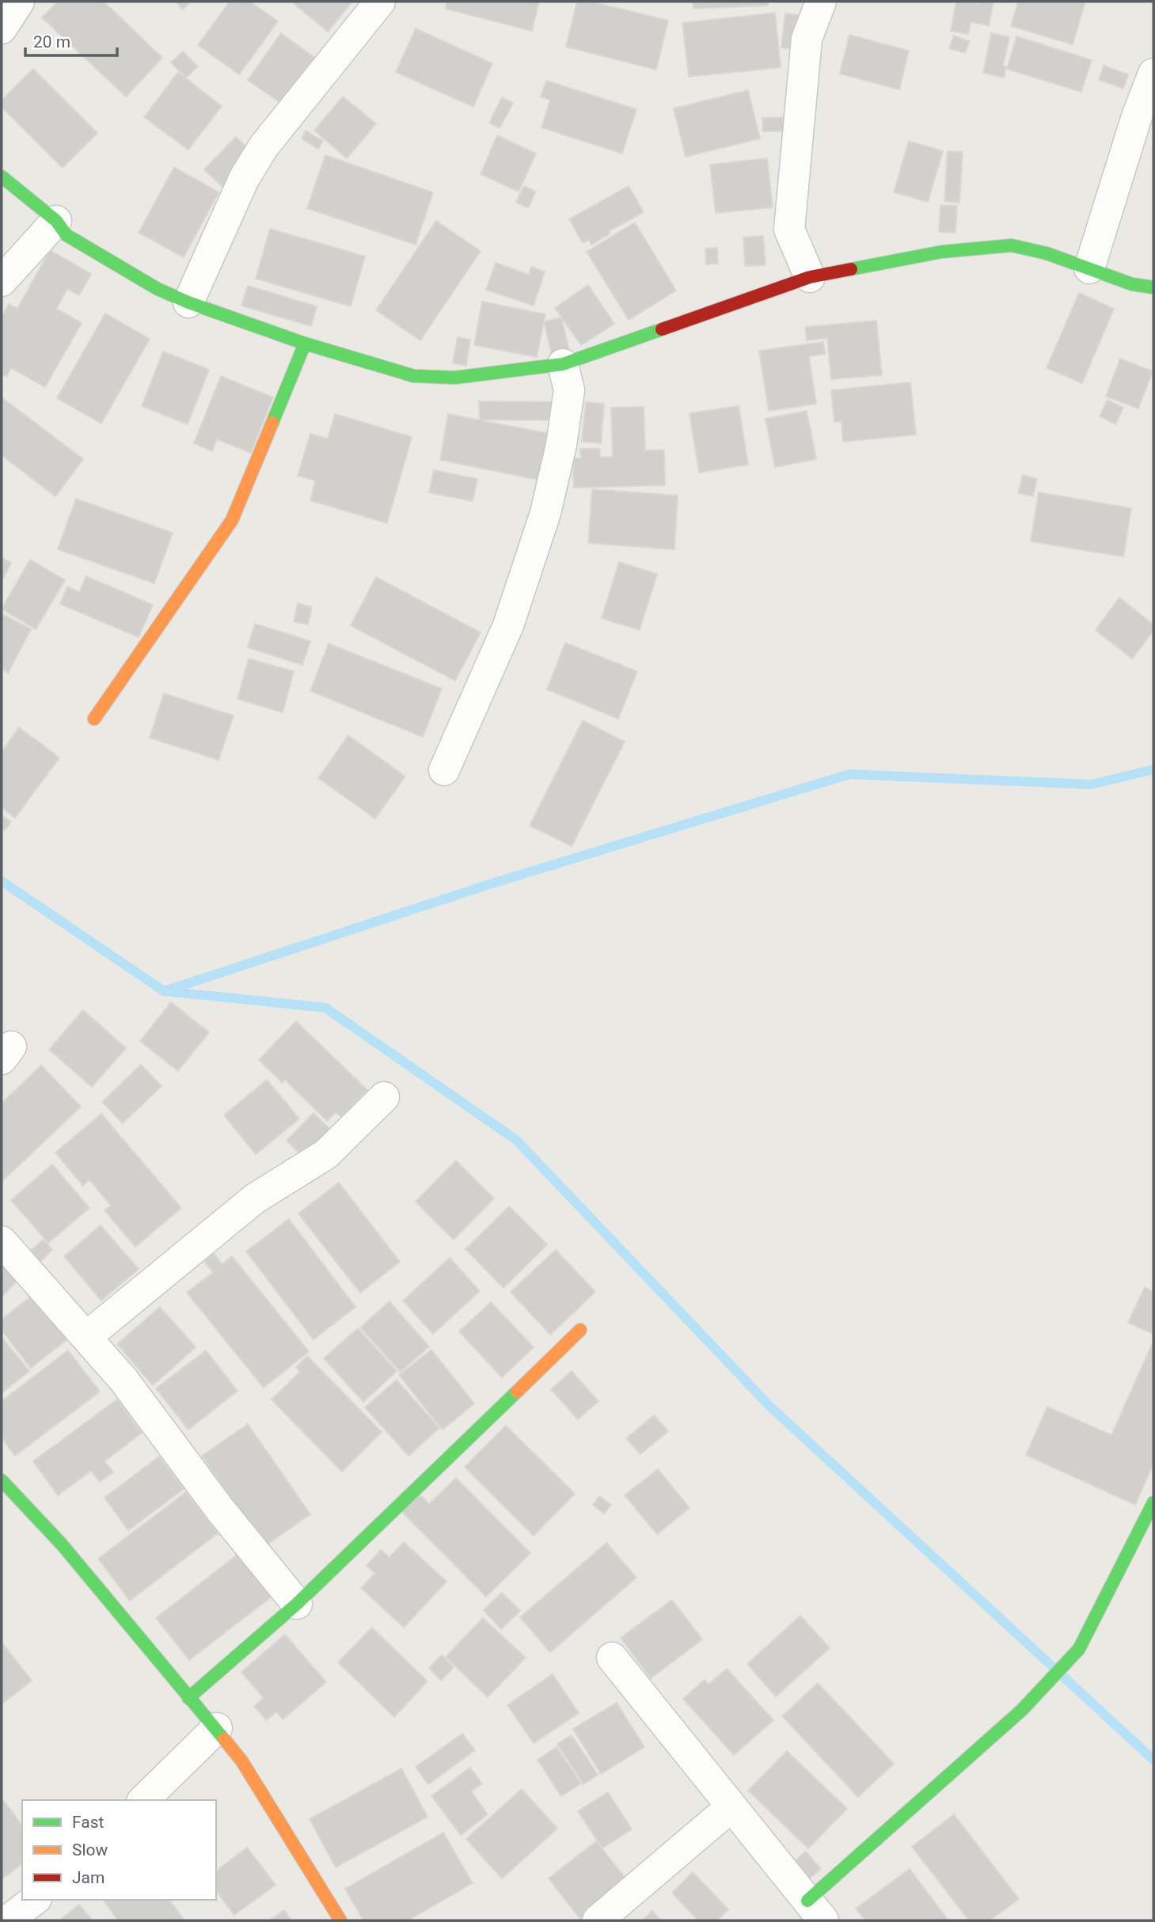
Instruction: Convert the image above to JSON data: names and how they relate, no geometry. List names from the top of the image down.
{
  "legend": ["Fast", "Slow", "Jam"],
  "scale_bar": "20 m"
}
